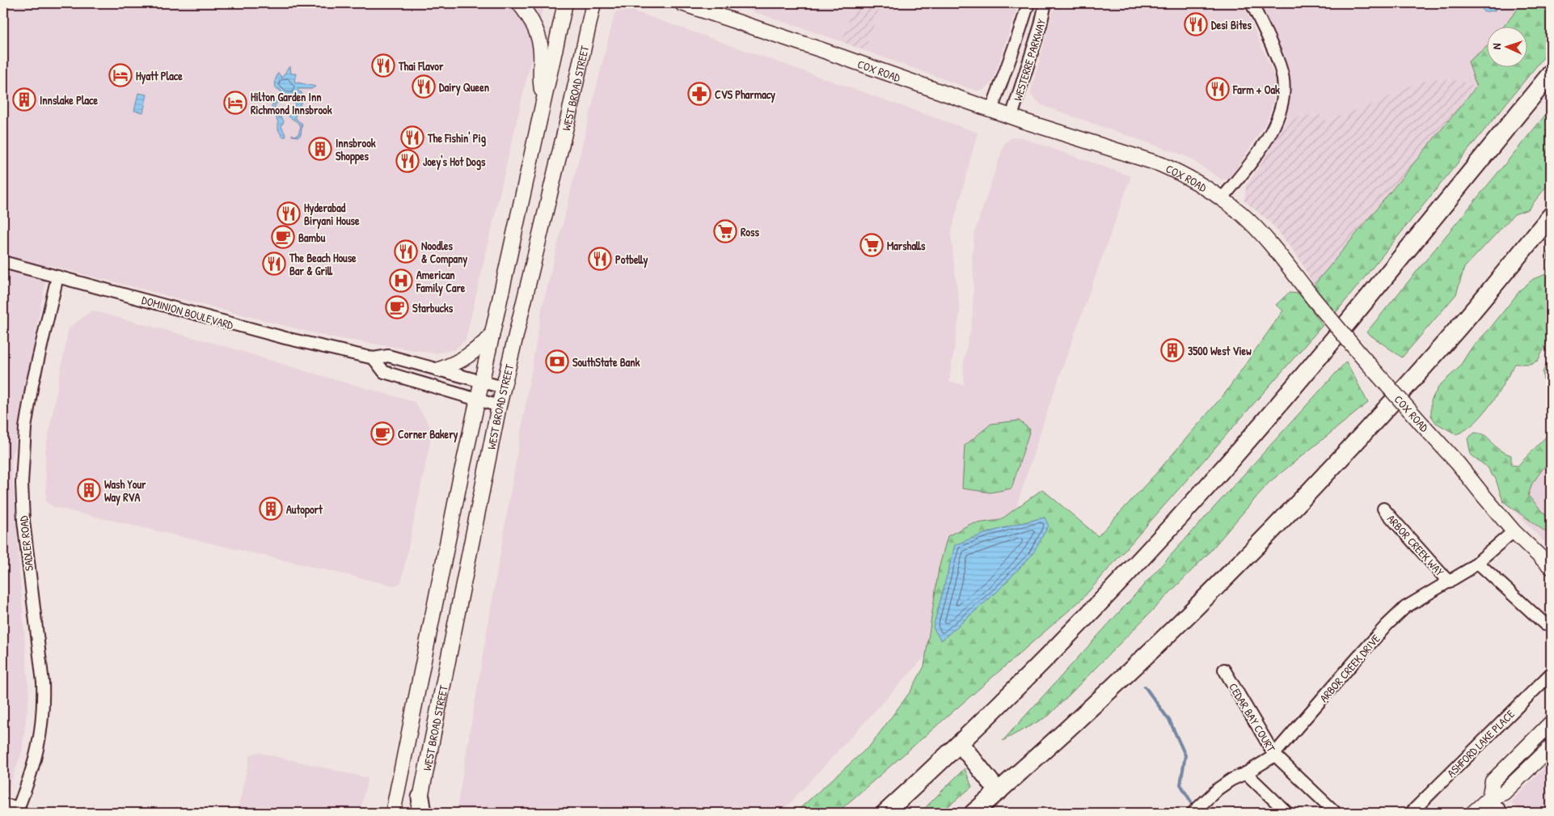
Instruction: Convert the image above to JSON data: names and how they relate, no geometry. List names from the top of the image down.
{
  "streets": {
    "main road": ["COX ROAD", "WEST BROAD STREET"],
    "street": [
      "WESTERRE PARKWAY",
      "DOMINION BOULEVARD",
      "SADLER ROAD",
      "ARBOR CREEK WAY",
      "ARBOR CREEK DRIVE",
      "CEDAR BAY COURT",
      "ASHFORD LAKE PLACE"
    ]
  },
  "crossings": [
    ["WESTERRE PARKWAY", "COX ROAD"],
    ["COX ROAD", "ARBOR CREEK DRIVE"],
    ["WEST BROAD STREET", "DOMINION BOULEVARD"],
    ["DOMINION BOULEVARD", "SADLER ROAD"],
    ["ARBOR CREEK WAY", "ARBOR CREEK DRIVE"],
    ["ARBOR CREEK DRIVE", "CEDAR BAY COURT"]
  ],
  "places": {
    "restaurant": [
      "Desi Bites",
      "Thai Flavor",
      "Dairy Queen",
      "Farm + Oak",
      "The Fishin' Pig",
      "Joey's Hot Dogs",
      "Hyderabad Biryani House",
      "Noodles & Company",
      "Potbelly",
      "The Beach House Bar & Grill"
    ],
    "hotel": ["Hyatt Place", "Hilton Garden Inn Richmond Innsbrook"],
    "pharmacy": ["CVS Pharmacy"],
    "building": [
      "Innslake Place",
      "Innsbrook Shoppes",
      "3500 West View",
      "Wash Your Way RVA",
      "Autoport"
    ],
    "supermarket": ["Ross", "Marshalls"],
    "cafe": ["Bambu", "Starbucks", "Corner Bakery"],
    "hospital": ["American Family Care"],
    "bank": ["SouthState Bank"]
  },
  "north": "left"
}
